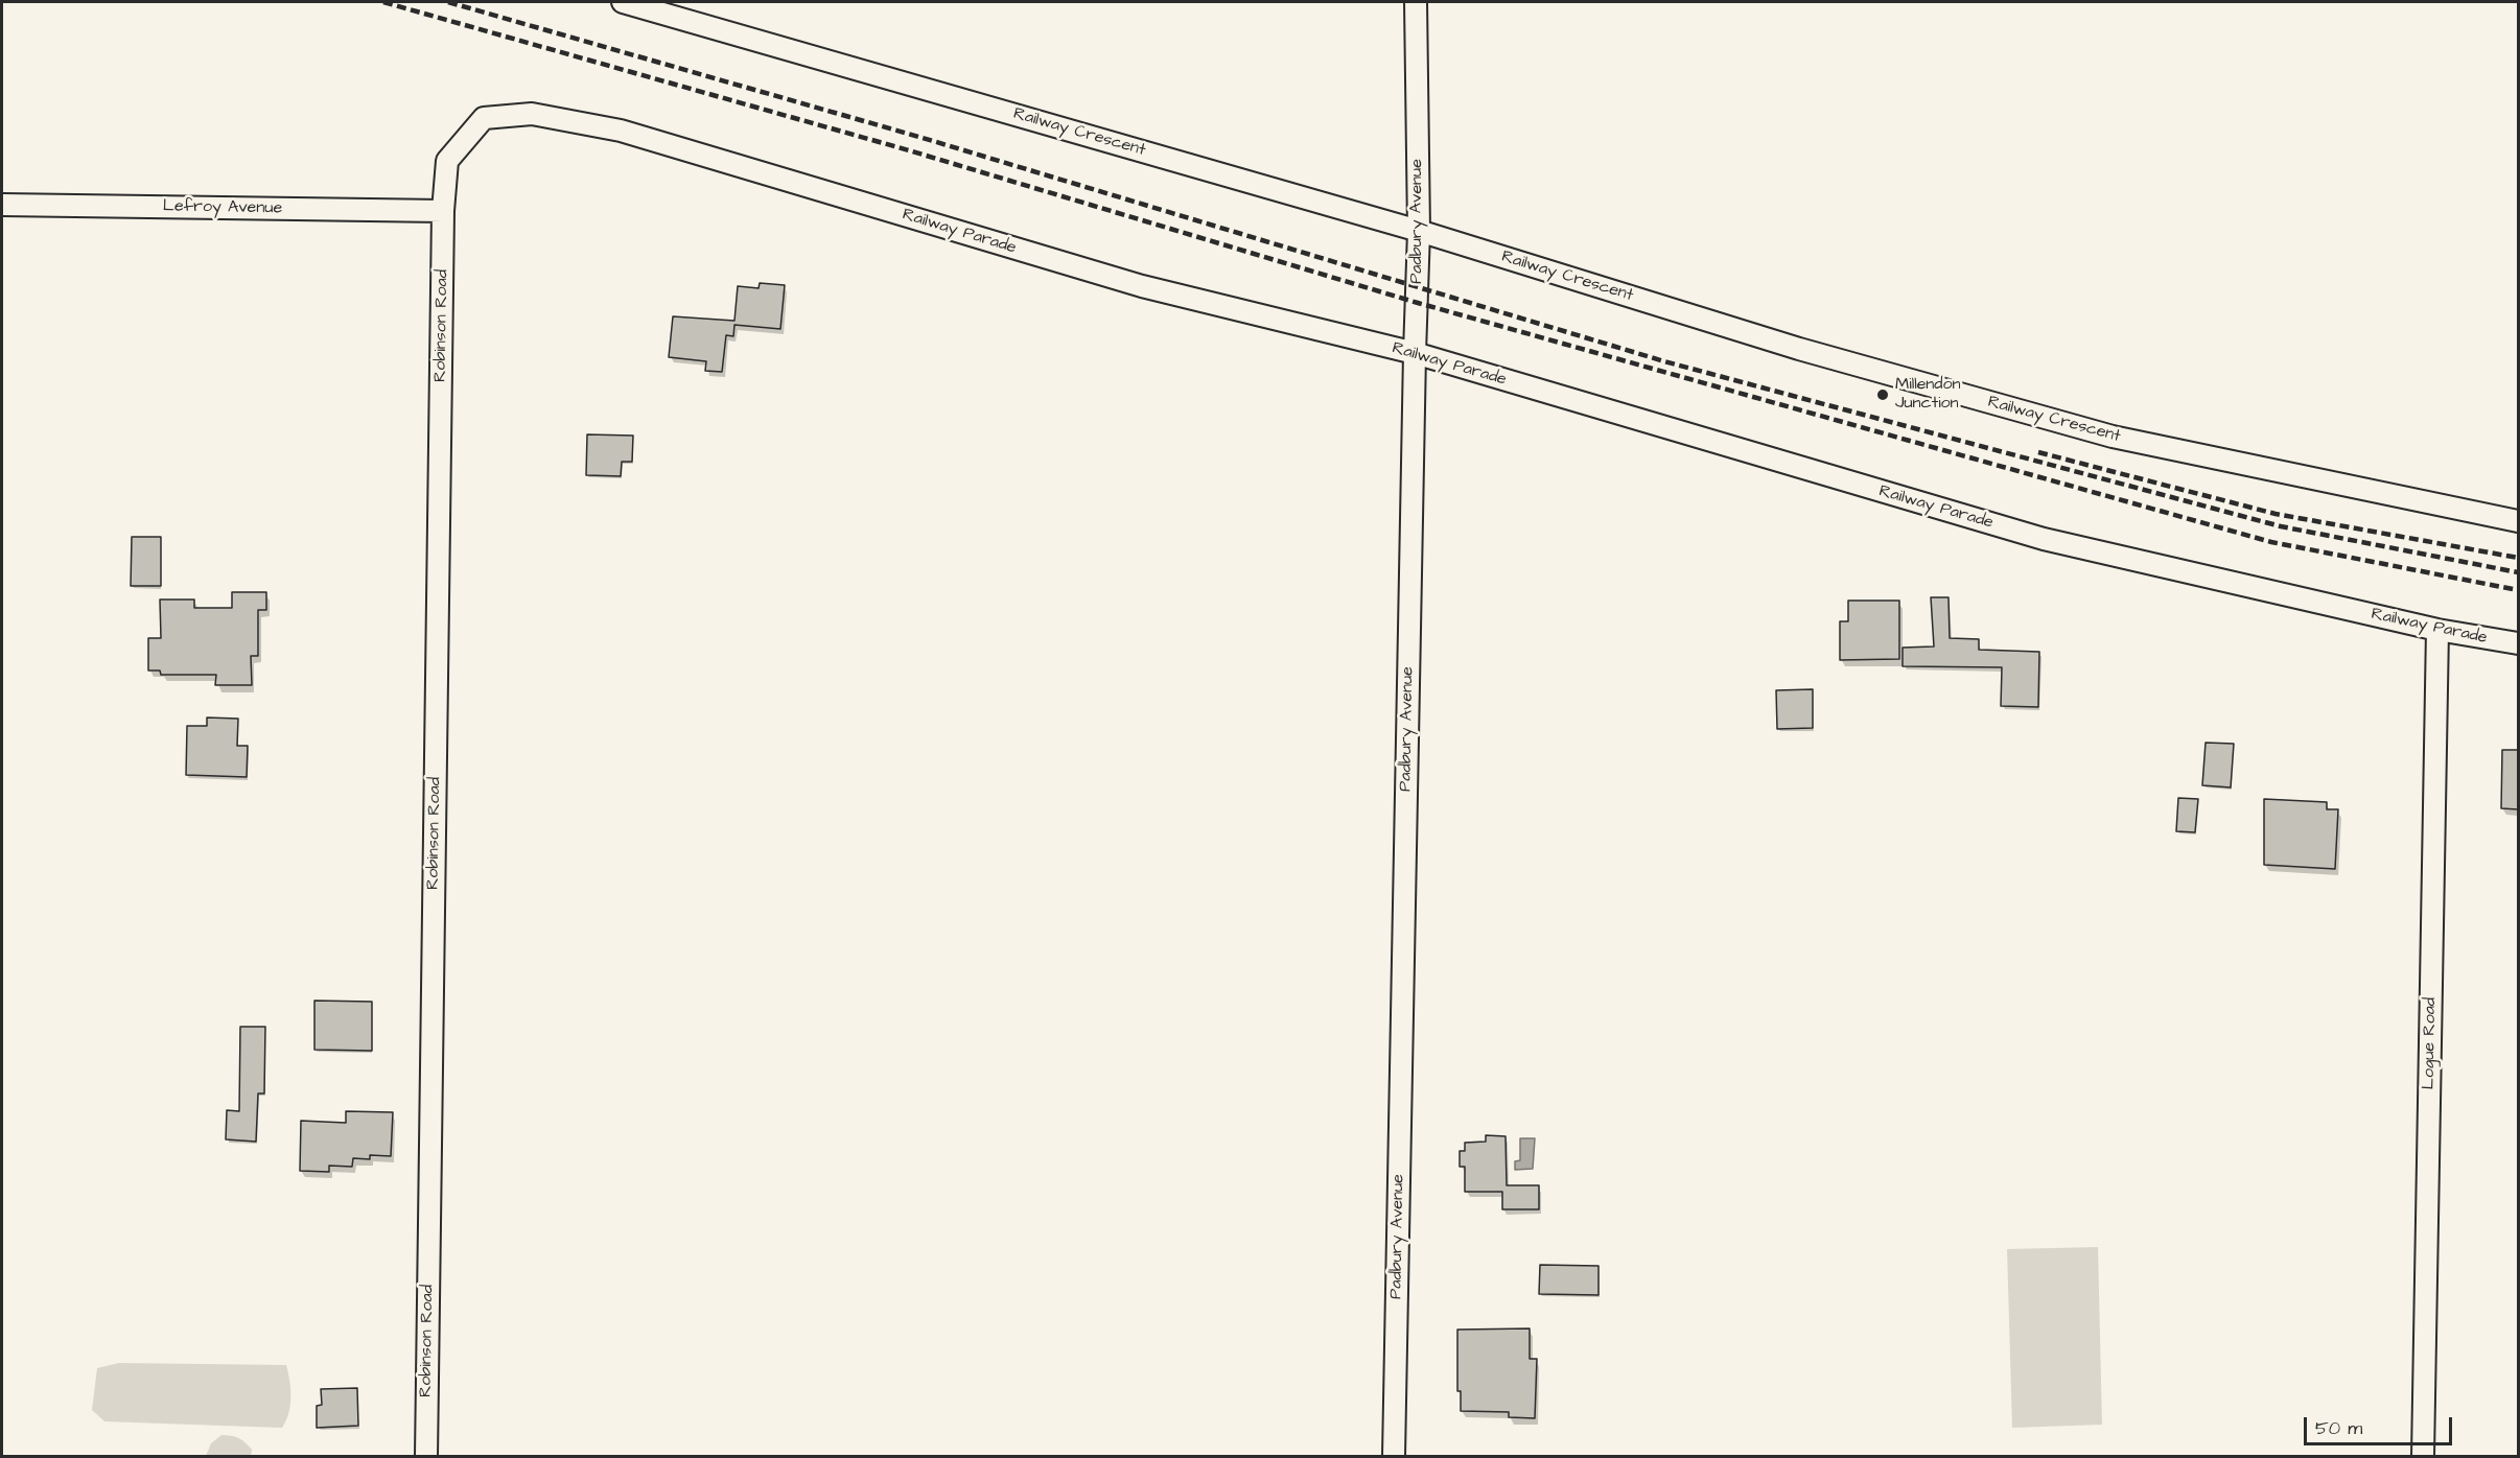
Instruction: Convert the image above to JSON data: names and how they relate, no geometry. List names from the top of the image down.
{
  "streets": {
    "street": [
      "Railway Crescent",
      "Lefroy Avenue",
      "Padbury Avenue",
      "Railway Parade",
      "Robinson Road",
      "Logue Road"
    ]
  },
  "crossings": [
    ["Railway Crescent", "Padbury Avenue"],
    ["Lefroy Avenue", "Railway Parade"],
    ["Lefroy Avenue", "Robinson Road"],
    ["Padbury Avenue", "Railway Parade"],
    ["Railway Parade", "Robinson Road"],
    ["Railway Parade", "Logue Road"]
  ],
  "places": ["Millendon Junction"],
  "scale_bar": "50 m"
}
